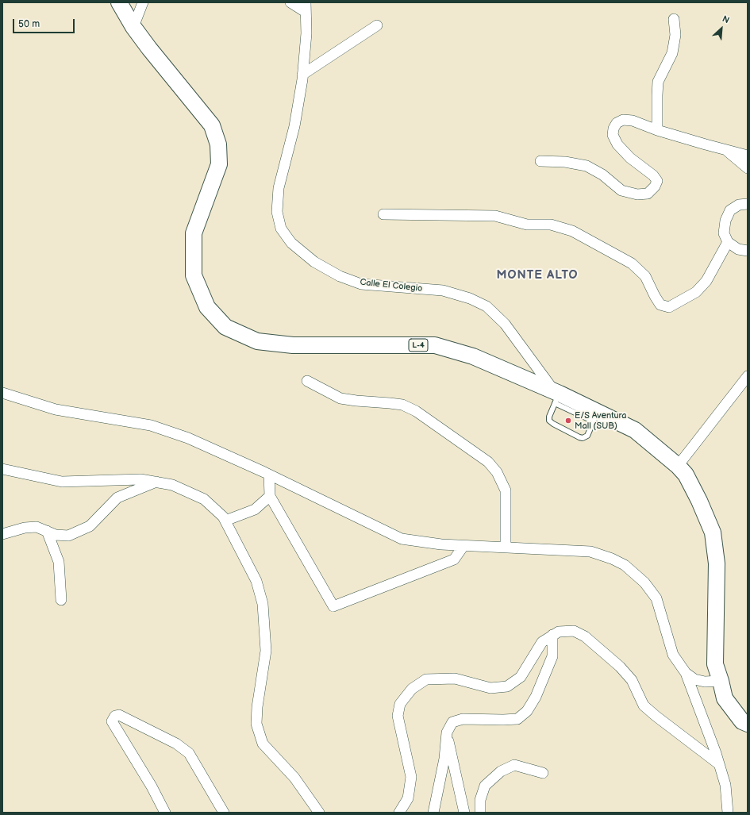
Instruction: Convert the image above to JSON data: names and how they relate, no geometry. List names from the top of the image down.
{
  "streets": {
    "main road": ["L-4"],
    "street": ["Calle El Colegio"]
  },
  "crossings": [
    ["Calle El Colegio", "L-4"]
  ],
  "districts": ["MONTE ALTO"],
  "places": ["E/S Aventura Mall (SUB)"],
  "scale_bar": "50 m",
  "north": "top right"
}
